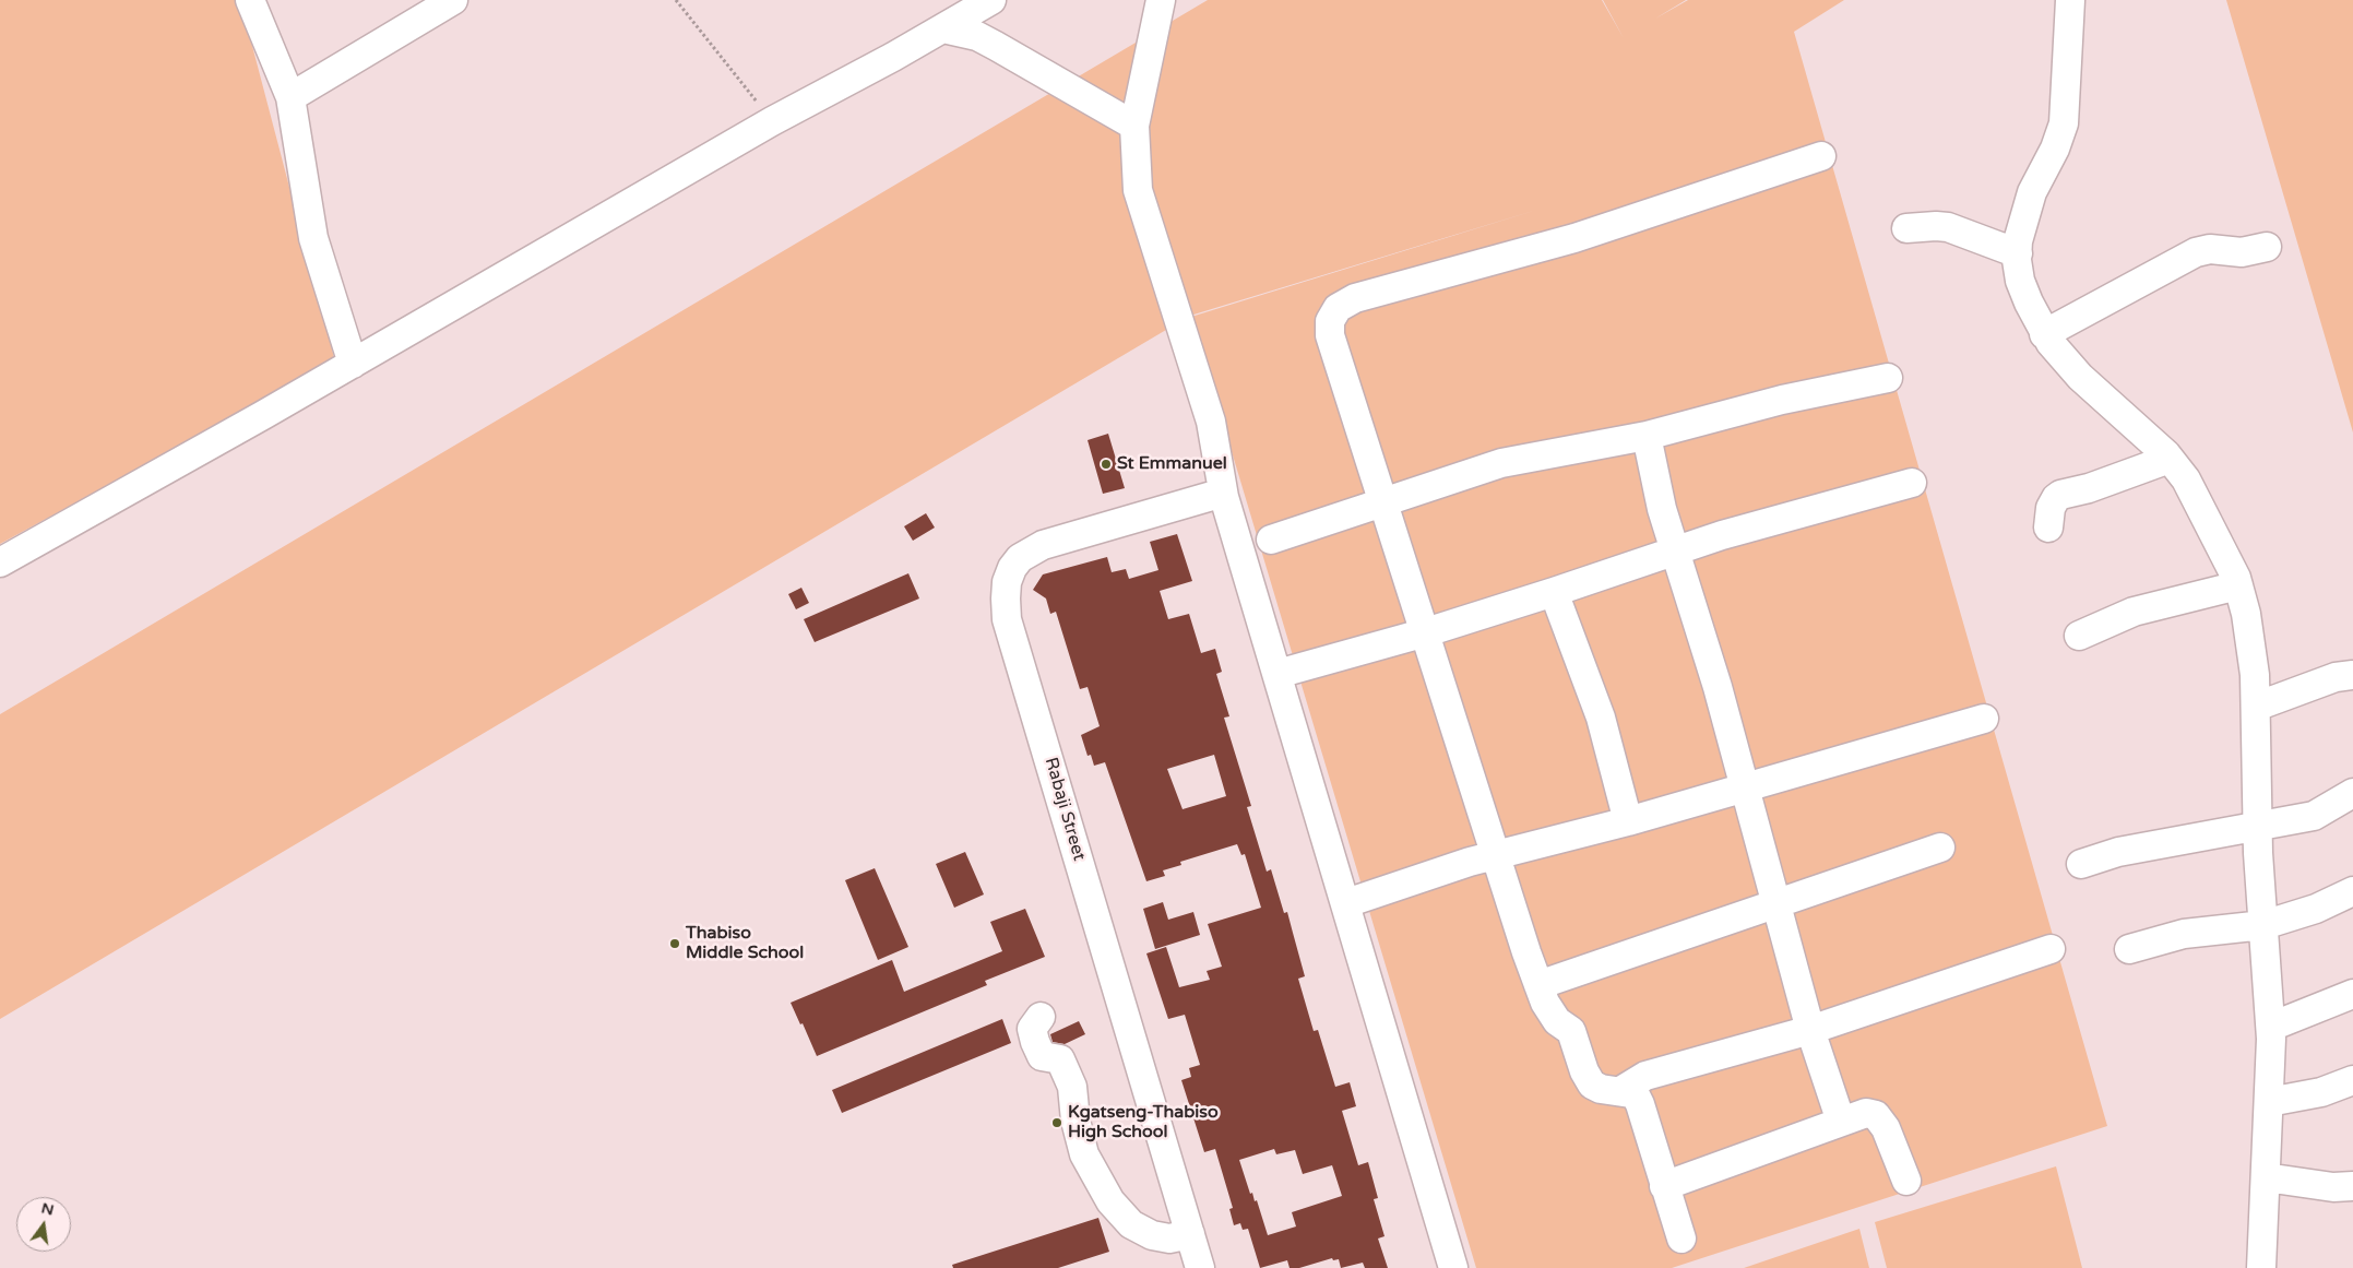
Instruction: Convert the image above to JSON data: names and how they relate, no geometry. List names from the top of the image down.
{
  "streets": {
    "street": ["Rabaji Street"]
  },
  "places": ["St Emmanuel", "Thabiso Middle School", "Kgatseng-Thabiso High School"],
  "north": "top"
}
